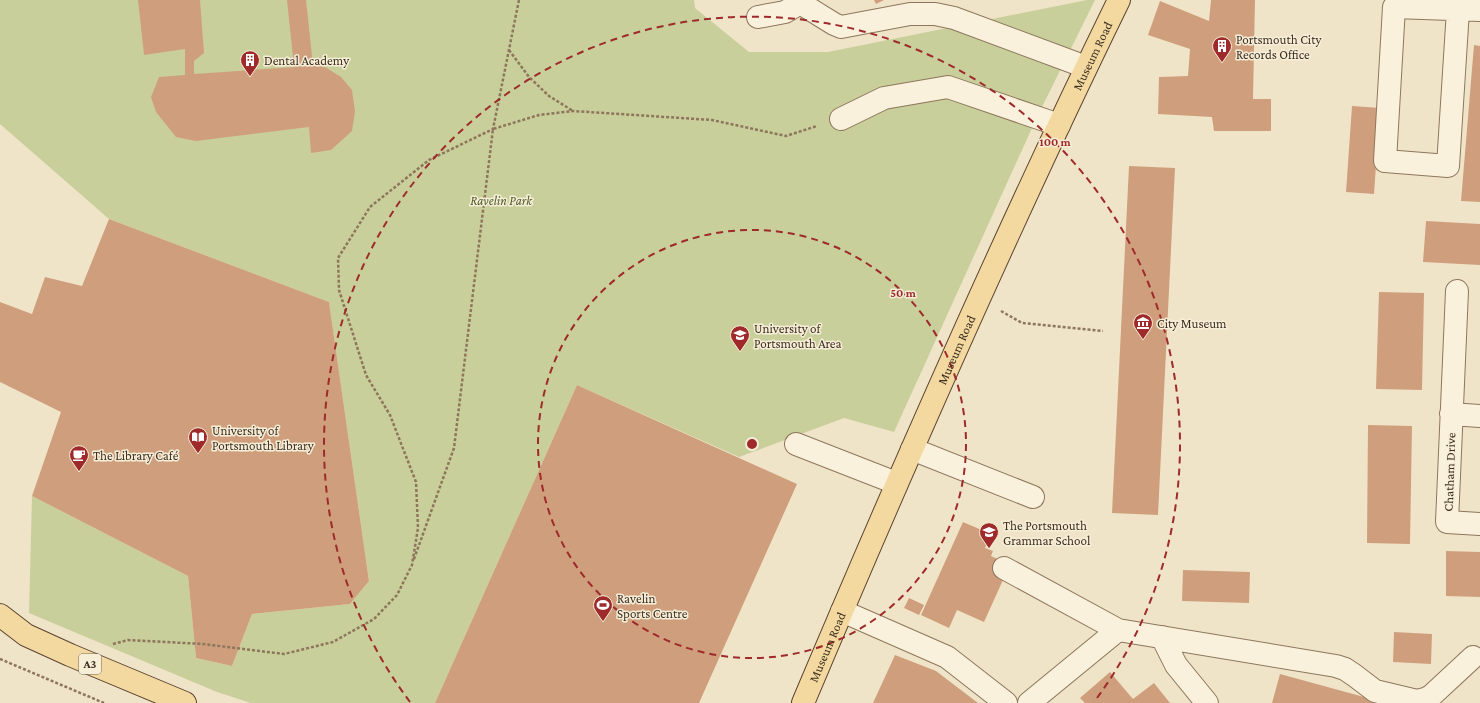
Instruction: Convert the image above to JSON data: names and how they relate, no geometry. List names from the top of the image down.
{
  "streets": {
    "main road": ["Museum Road", "A3"],
    "street": ["Chatham Drive"]
  },
  "parks": ["Ravelin Park"],
  "places": {
    "building": ["Portsmouth City Records Office", "Dental Academy"],
    "museum": ["City Museum"],
    "school or university": ["University of Portsmouth Area", "The Portsmouth Grammar School"],
    "library": ["University of Portsmouth Library"],
    "cafe": ["The Library Café"],
    "sports": ["Ravelin Sports Centre"]
  },
  "rings": ["100 m", "50 m"]
}
